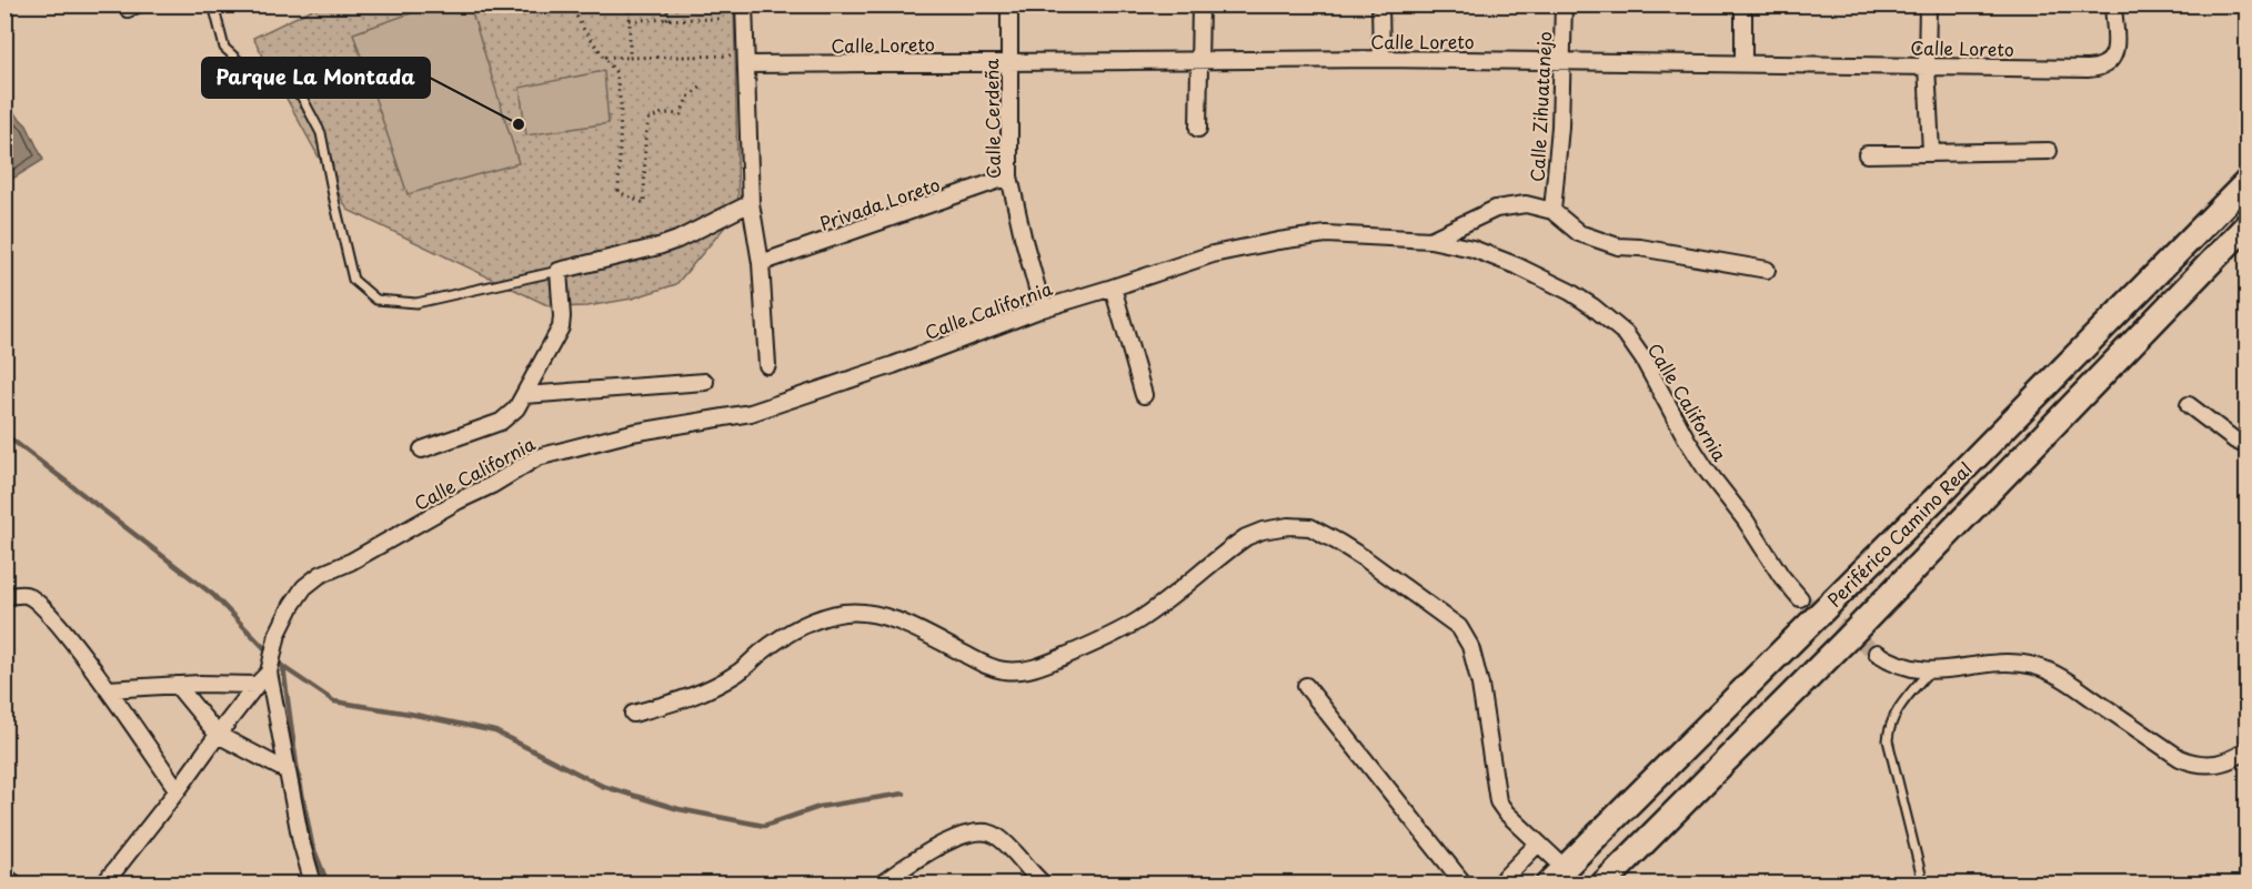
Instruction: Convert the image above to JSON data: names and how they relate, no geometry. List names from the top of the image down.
{
  "streets": {
    "highway": ["Periférico Camino Real"],
    "street": [
      "Calle Loreto",
      "Calle Zihuatanejo",
      "Calle Cerdeña",
      "Privada Loreto",
      "Calle California"
    ]
  },
  "crossings": [
    ["Calle Loreto", "Calle Zihuatanejo"],
    ["Calle Loreto", "Calle Cerdeña"],
    ["Calle Cerdeña", "Privada Loreto"],
    ["Calle Cerdeña", "Calle California"]
  ],
  "places": ["Parque La Montada"]
}
